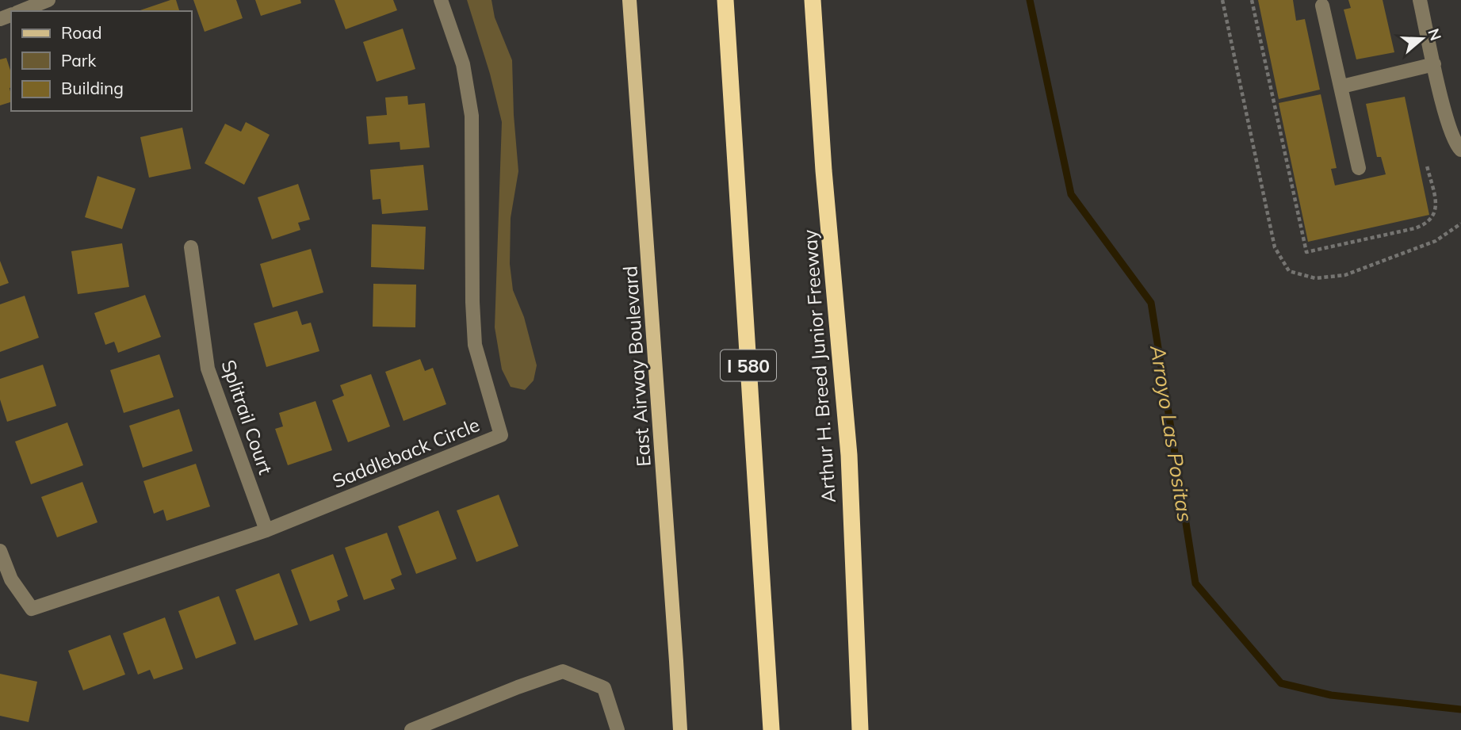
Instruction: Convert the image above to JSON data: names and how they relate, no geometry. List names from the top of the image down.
{
  "streets": {
    "highway": ["I 580", "Arthur H. Breed Junior Freeway"],
    "main road": ["East Airway Boulevard"],
    "street": ["Splitrail Court", "Saddleback Circle"]
  },
  "crossings": [
    ["Splitrail Court", "Saddleback Circle"]
  ],
  "water": ["Arroyo Las Positas"],
  "legend": ["Road", "Park", "Building"],
  "north": "right"
}
